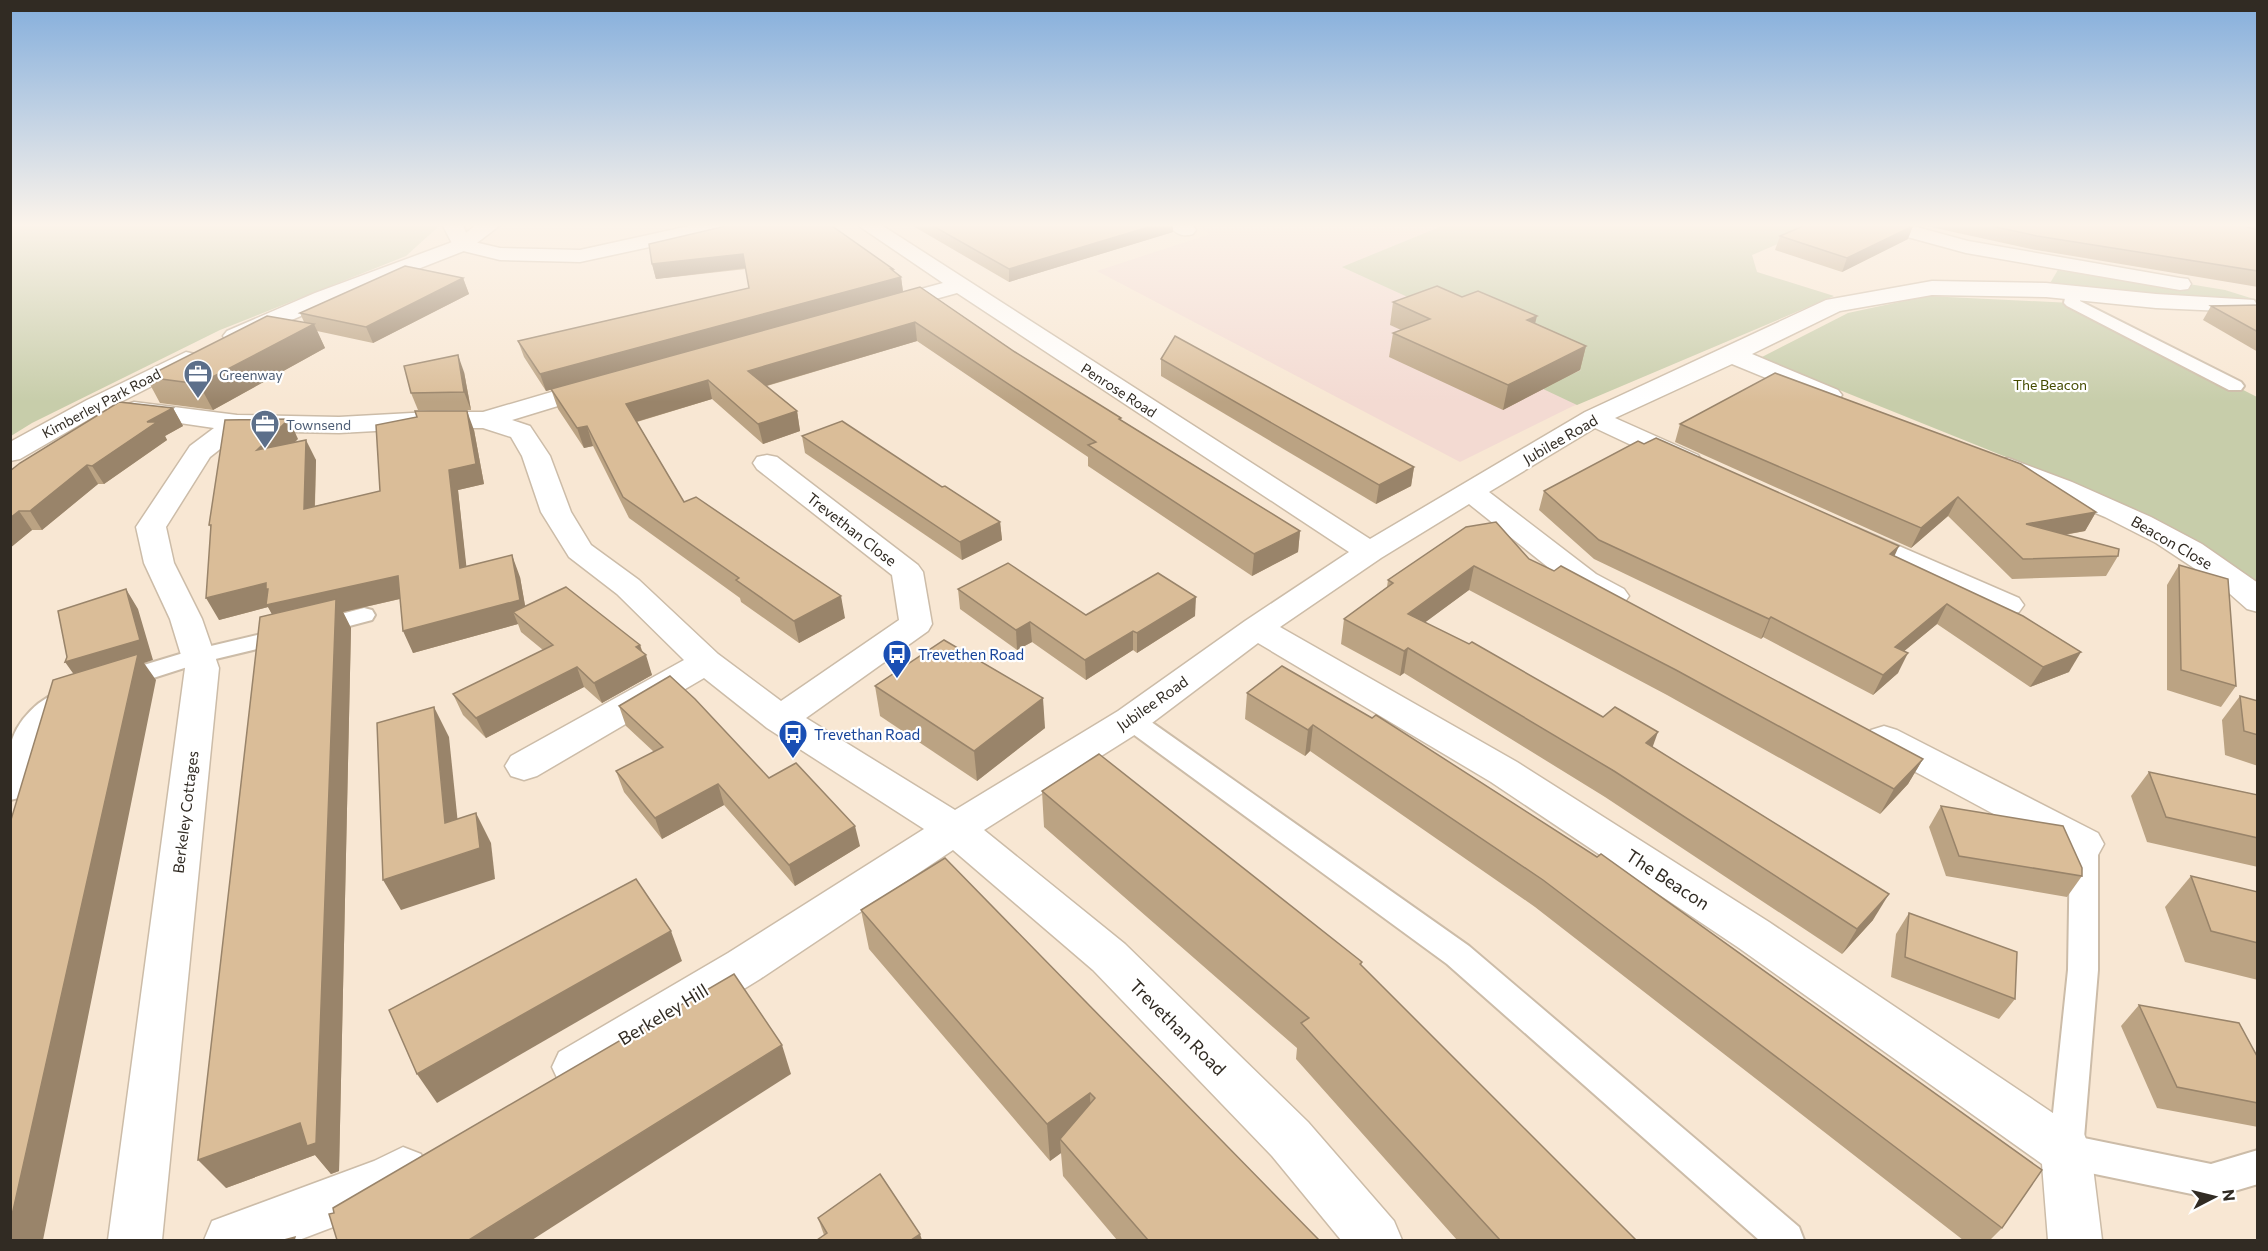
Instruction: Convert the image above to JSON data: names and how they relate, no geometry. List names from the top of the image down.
{
  "streets": {
    "street": [
      "Penrose Road",
      "Kimberley Park Road",
      "Jubilee Road",
      "Trevethan Close",
      "Beacon Close",
      "Berkeley Cottages",
      "The Beacon",
      "Berkeley Hill",
      "Trevethan Road"
    ]
  },
  "crossings": [
    ["Penrose Road", "Jubilee Road"],
    ["Jubilee Road", "The Beacon"],
    ["Jubilee Road", "Berkeley Hill"],
    ["Jubilee Road", "Trevethan Road"],
    ["Trevethan Close", "Trevethan Road"],
    ["Berkeley Hill", "Trevethan Road"]
  ],
  "parks": ["The Beacon"],
  "places": {
    "office": ["Greenway", "Townsend"],
    "bus stop": ["Trevethen Road", "Trevethan Road"]
  },
  "north": "right"
}
